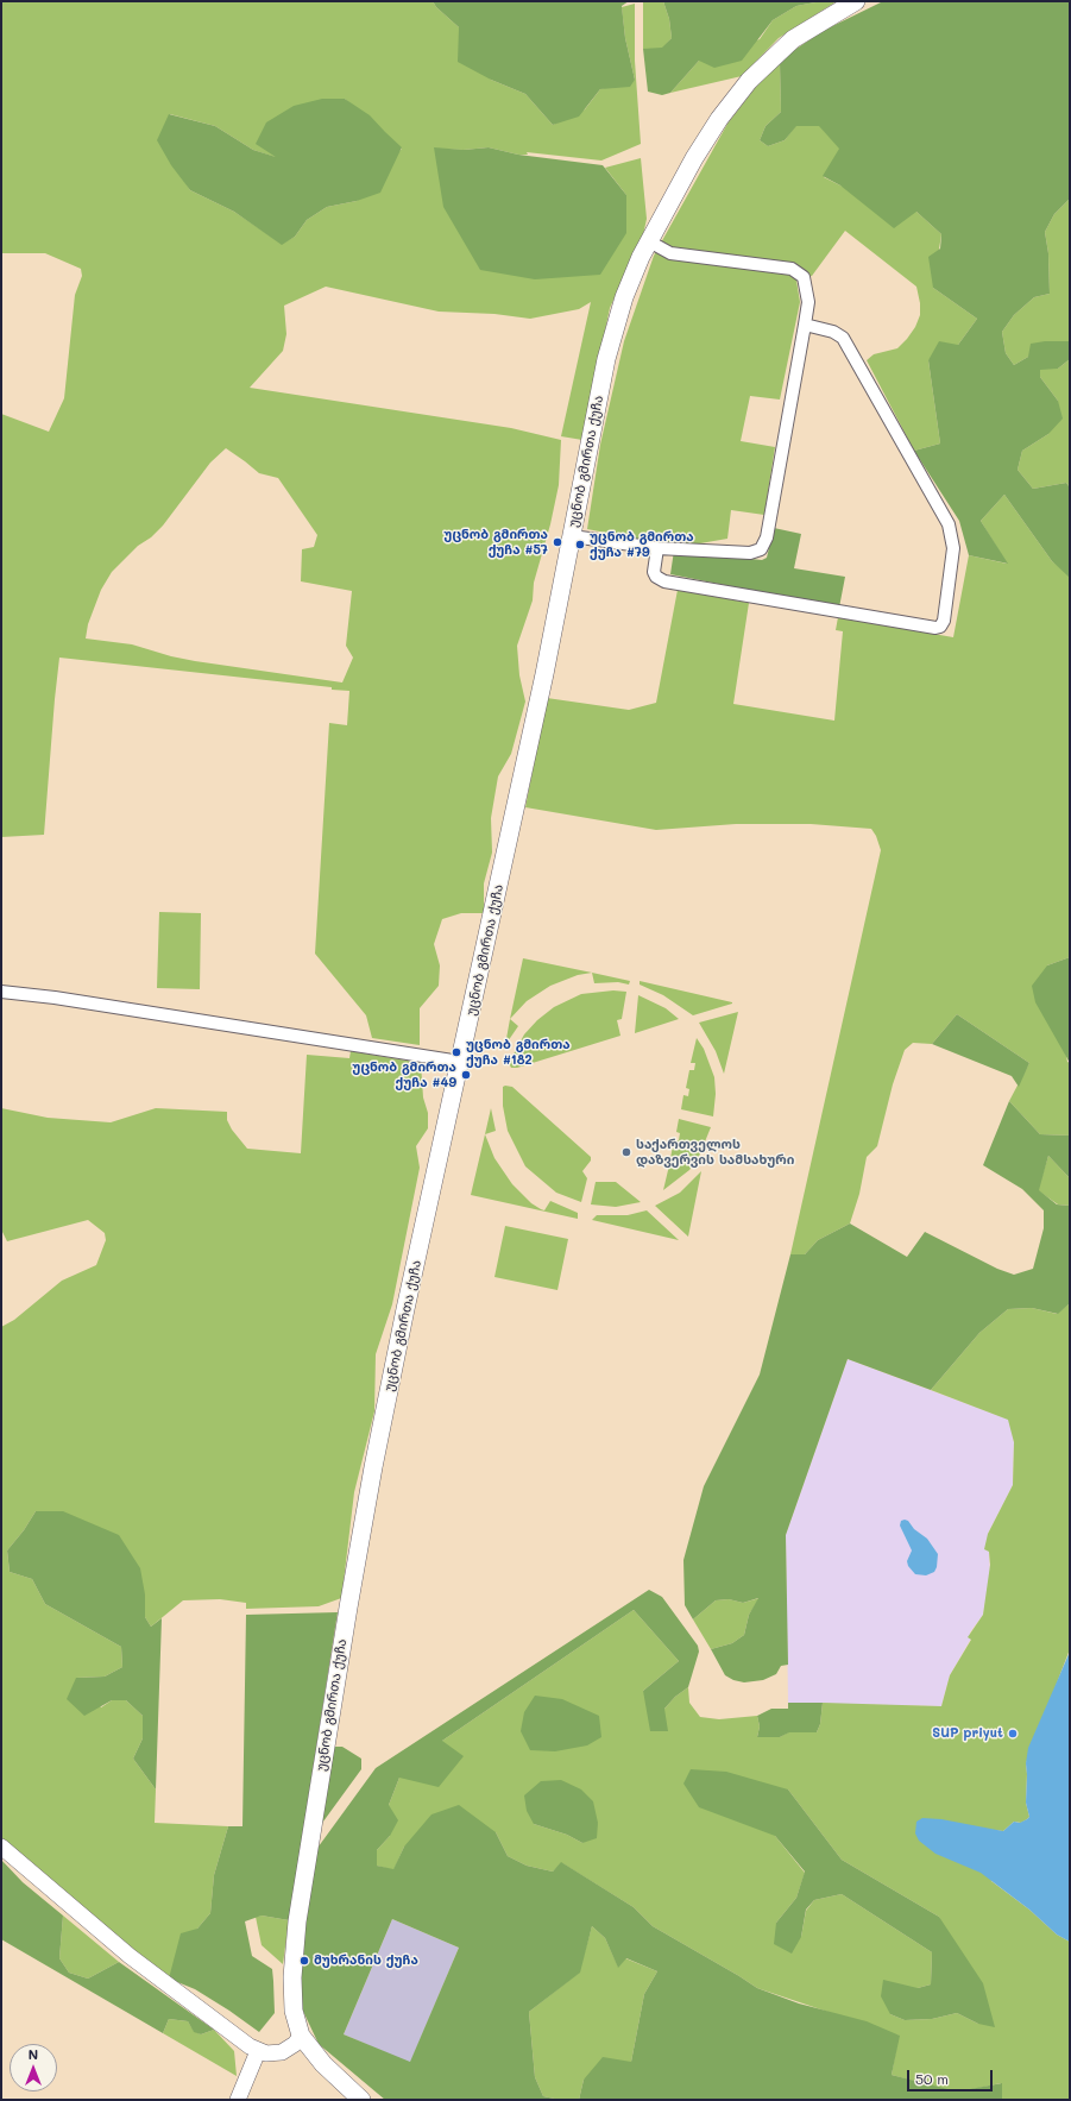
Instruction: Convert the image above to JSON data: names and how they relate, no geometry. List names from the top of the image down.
{
  "streets": {
    "main road": ["უცნობ გმირთა ქუჩა"]
  },
  "places": [
    "უცნობ გმირთა ქუჩა #57",
    "უცნობ გმირთა ქუჩა #79",
    "უცნობ გმირთა ქუჩა #182",
    "უცნობ გმირთა ქუჩა #49",
    "საქართველოს დაზვერვის სამსახური",
    "SUP priyut",
    "მუხრანის ქუჩა"
  ],
  "scale_bar": "50 m",
  "north": "top"
}
